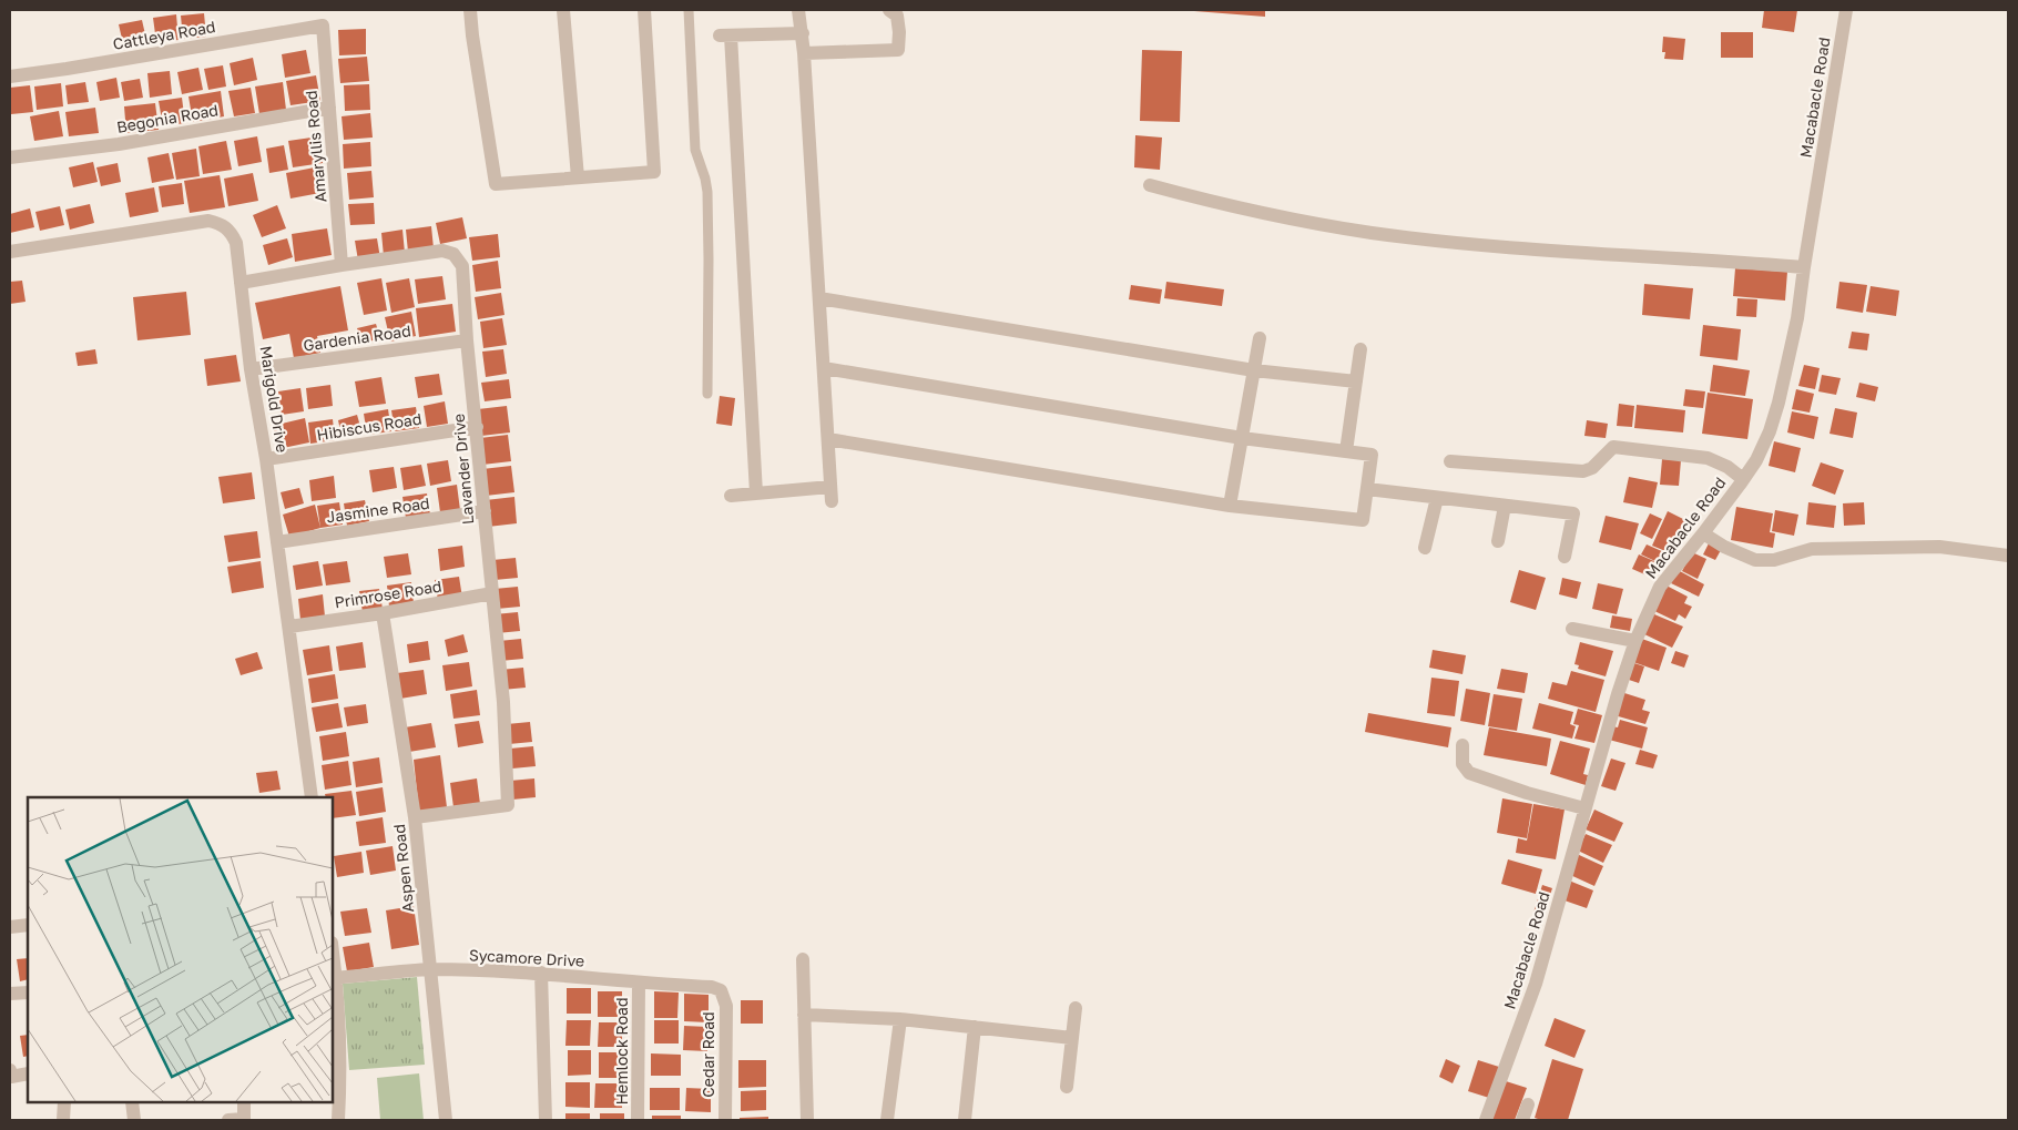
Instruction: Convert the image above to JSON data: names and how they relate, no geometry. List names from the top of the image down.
{
  "streets": {
    "street": [
      "Cattleya Road",
      "Macabacle Road",
      "Begonia Road",
      "Amaryllis Road",
      "Gardenia Road",
      "Marigold Drive",
      "Hibiscus Road",
      "Lavander Drive",
      "Jasmine Road",
      "Primrose Road",
      "Aspen Road",
      "Sycamore Drive",
      "Hemlock Road",
      "Cedar Road"
    ]
  },
  "crossings": [
    ["Cattleya Road", "Amaryllis Road"],
    ["Begonia Road", "Amaryllis Road"],
    ["Amaryllis Road", "Lavander Drive"],
    ["Gardenia Road", "Marigold Drive"],
    ["Gardenia Road", "Lavander Drive"],
    ["Marigold Drive", "Hibiscus Road"],
    ["Marigold Drive", "Lavander Drive"],
    ["Marigold Drive", "Jasmine Road"],
    ["Marigold Drive", "Primrose Road"],
    ["Hibiscus Road", "Lavander Drive"],
    ["Lavander Drive", "Jasmine Road"],
    ["Lavander Drive", "Primrose Road"],
    ["Lavander Drive", "Aspen Road"],
    ["Primrose Road", "Aspen Road"],
    ["Aspen Road", "Sycamore Drive"],
    ["Sycamore Drive", "Hemlock Road"],
    ["Sycamore Drive", "Cedar Road"]
  ]
}
